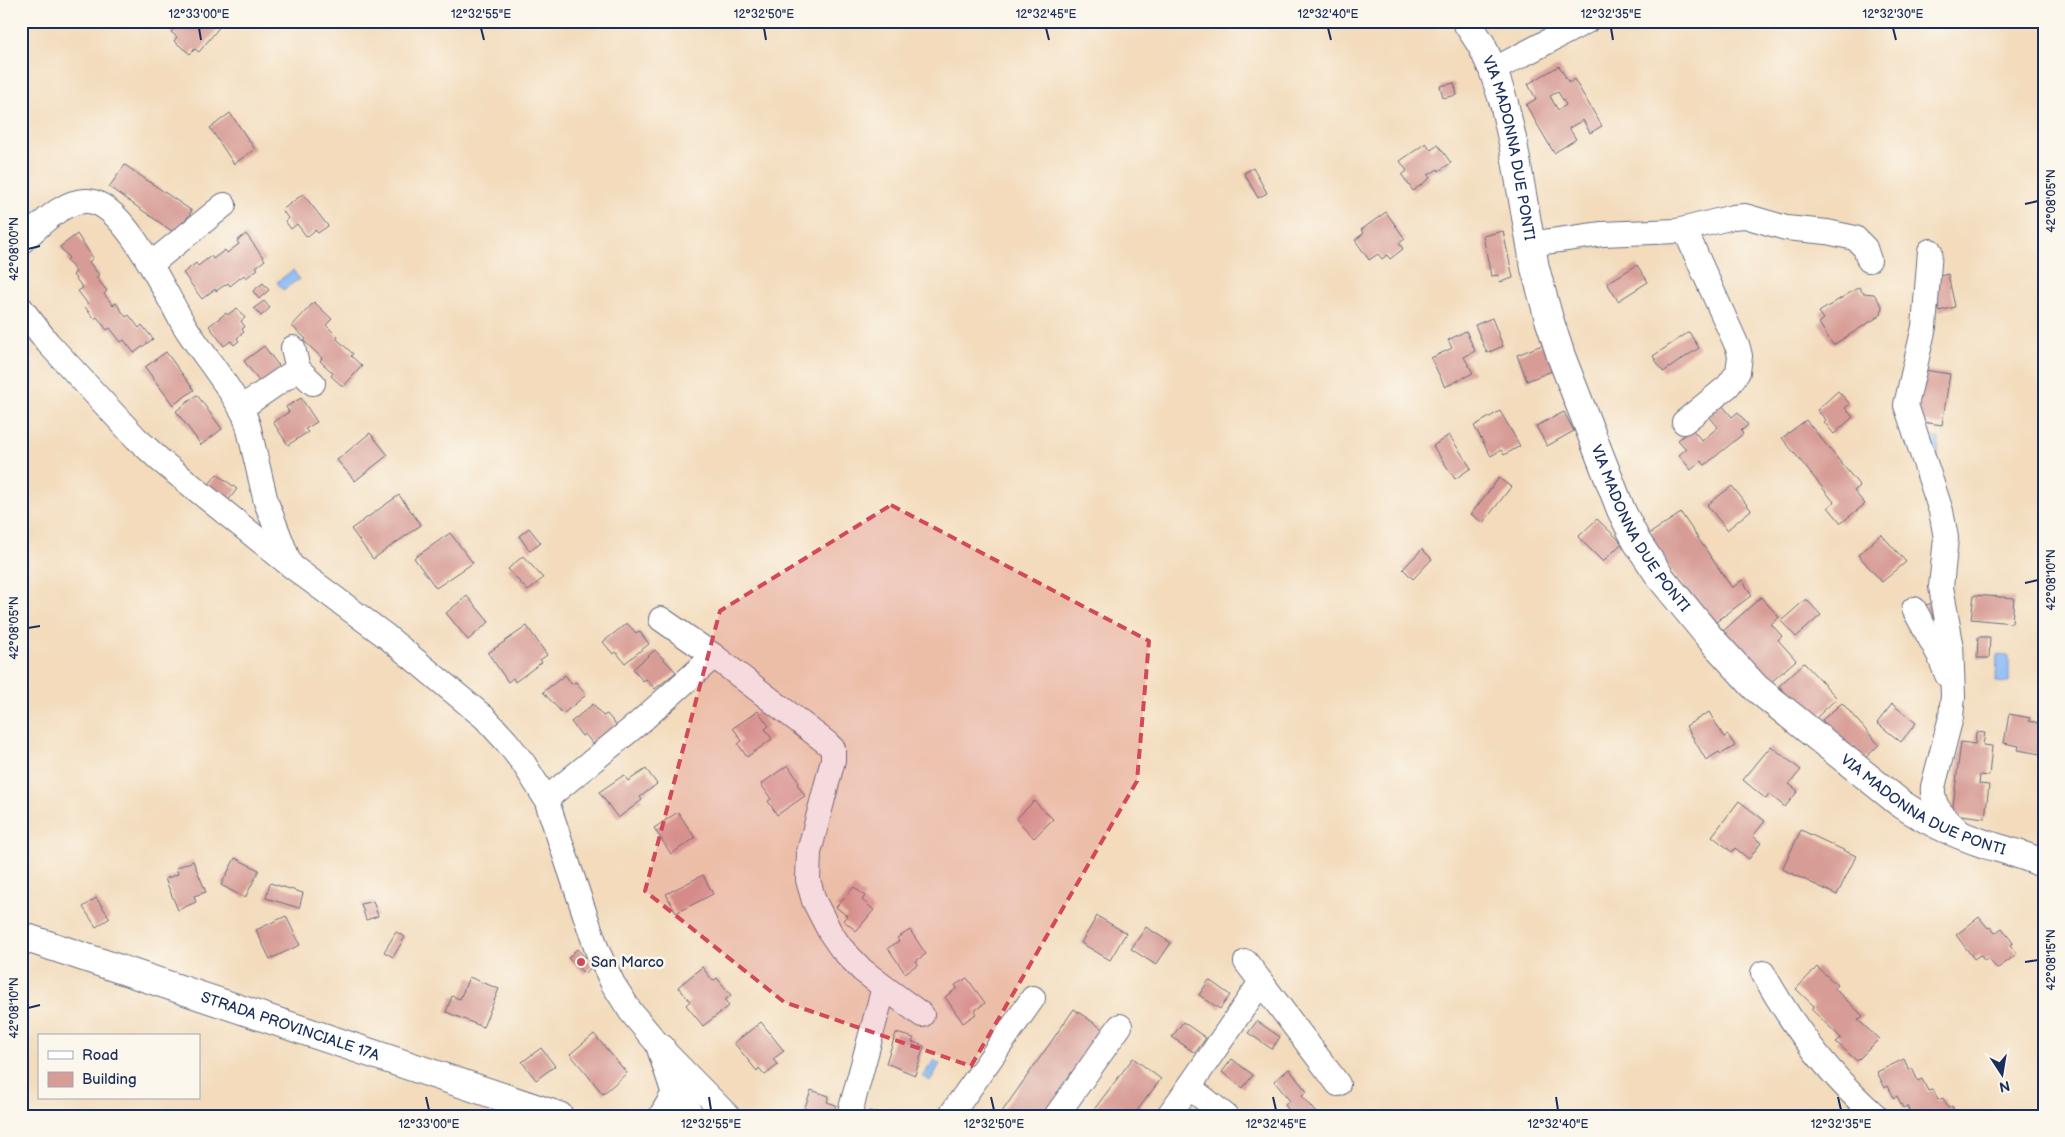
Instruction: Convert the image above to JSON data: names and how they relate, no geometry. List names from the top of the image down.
{
  "streets": {
    "main road": ["VIA MADONNA DUE PONTI", "STRADA PROVINCIALE 17A"]
  },
  "places": ["San Marco"],
  "legend": ["Road", "Building"],
  "north": "bottom",
  "coordinates": [
    "12°33'00\"E",
    "12°32'55\"E",
    "12°32'50\"E",
    "12°32'45\"E",
    "12°32'40\"E",
    "12°32'35\"E",
    "12°32'30\"E",
    "42°08'05\"N",
    "42°08'00\"N",
    "42°08'10\"N",
    "42°08'15\"N"
  ]
}
